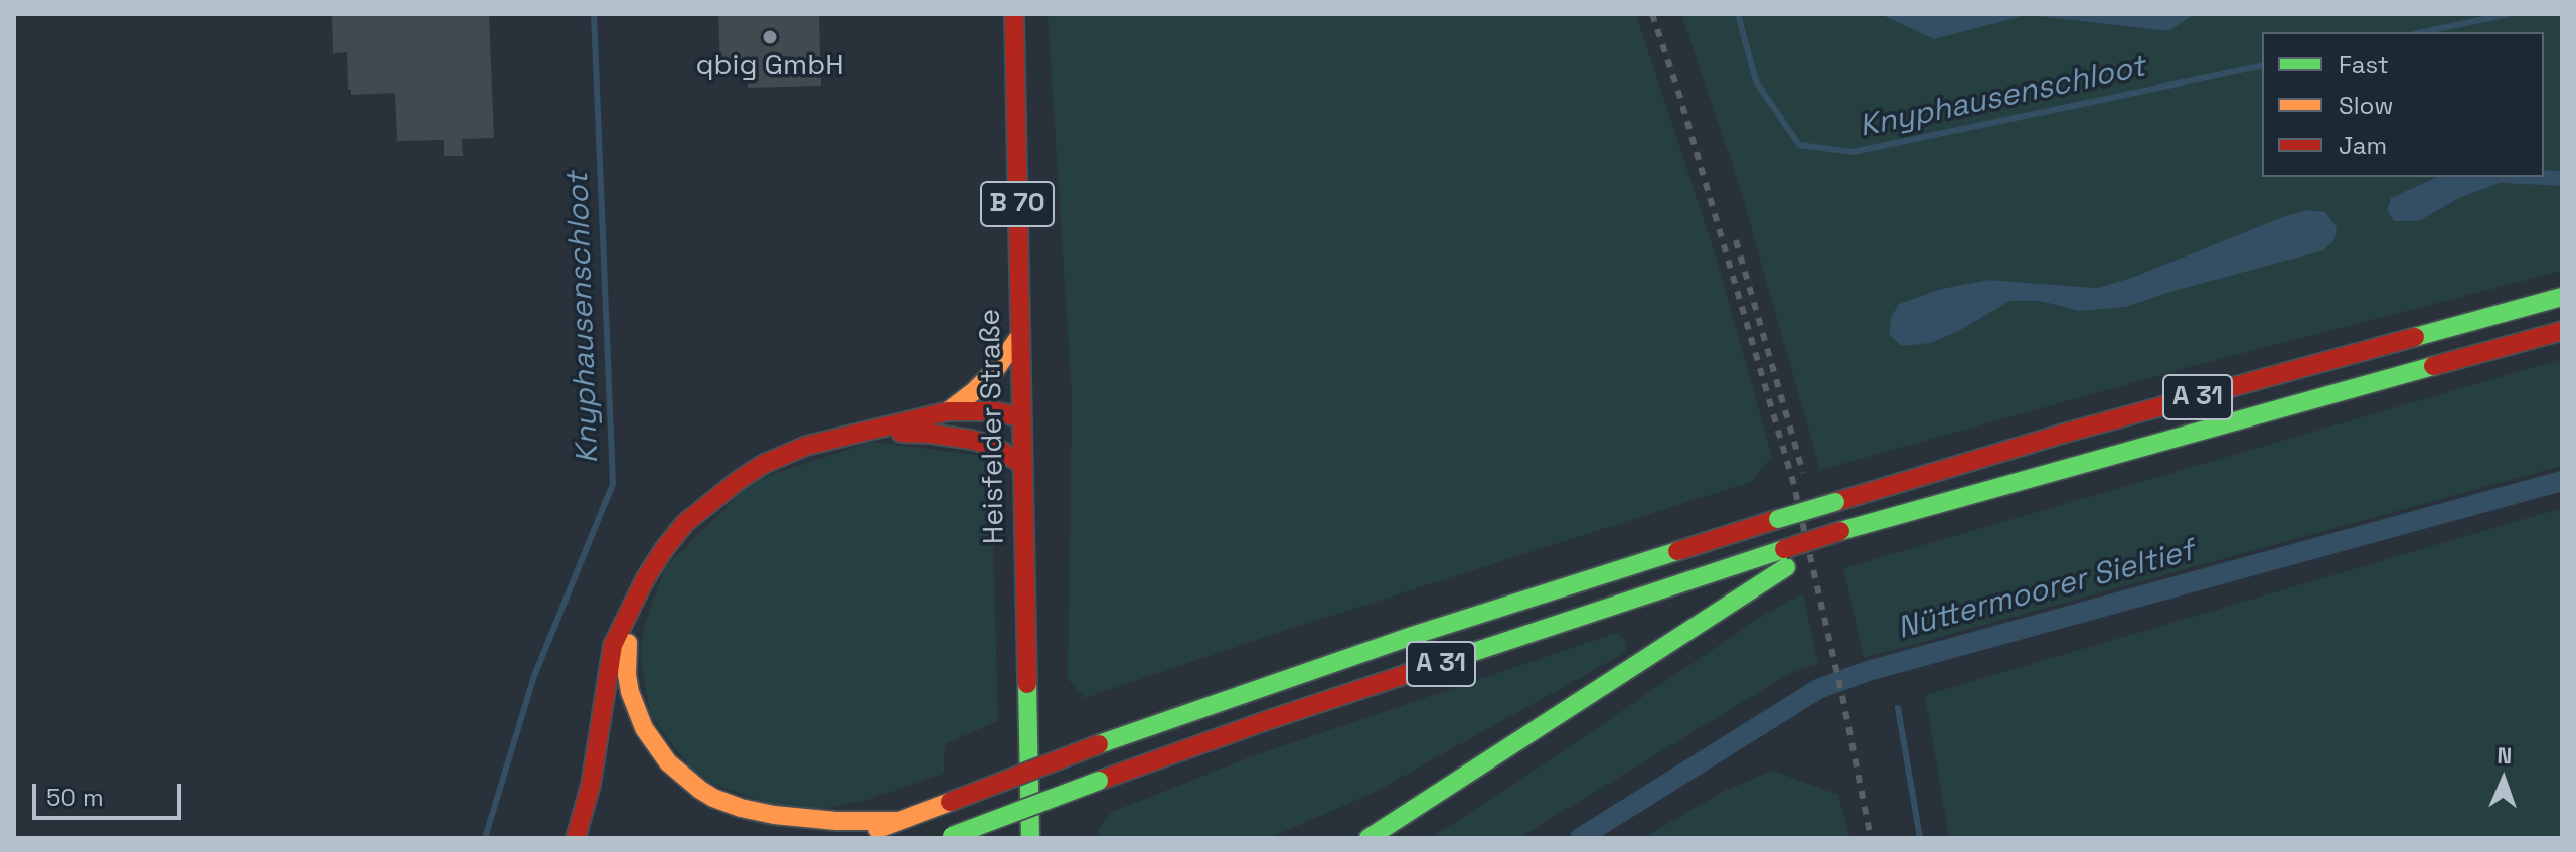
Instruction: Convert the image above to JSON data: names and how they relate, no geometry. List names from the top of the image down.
{
  "streets": {
    "main road": ["B 70", "A 31", "Heisfelder Straße"]
  },
  "water": ["Knyphausenschloot", "Nüttermoorer Sieltief"],
  "places": ["qbig GmbH"],
  "legend": ["Fast", "Slow", "Jam"],
  "scale_bar": "50 m",
  "north": "top"
}
